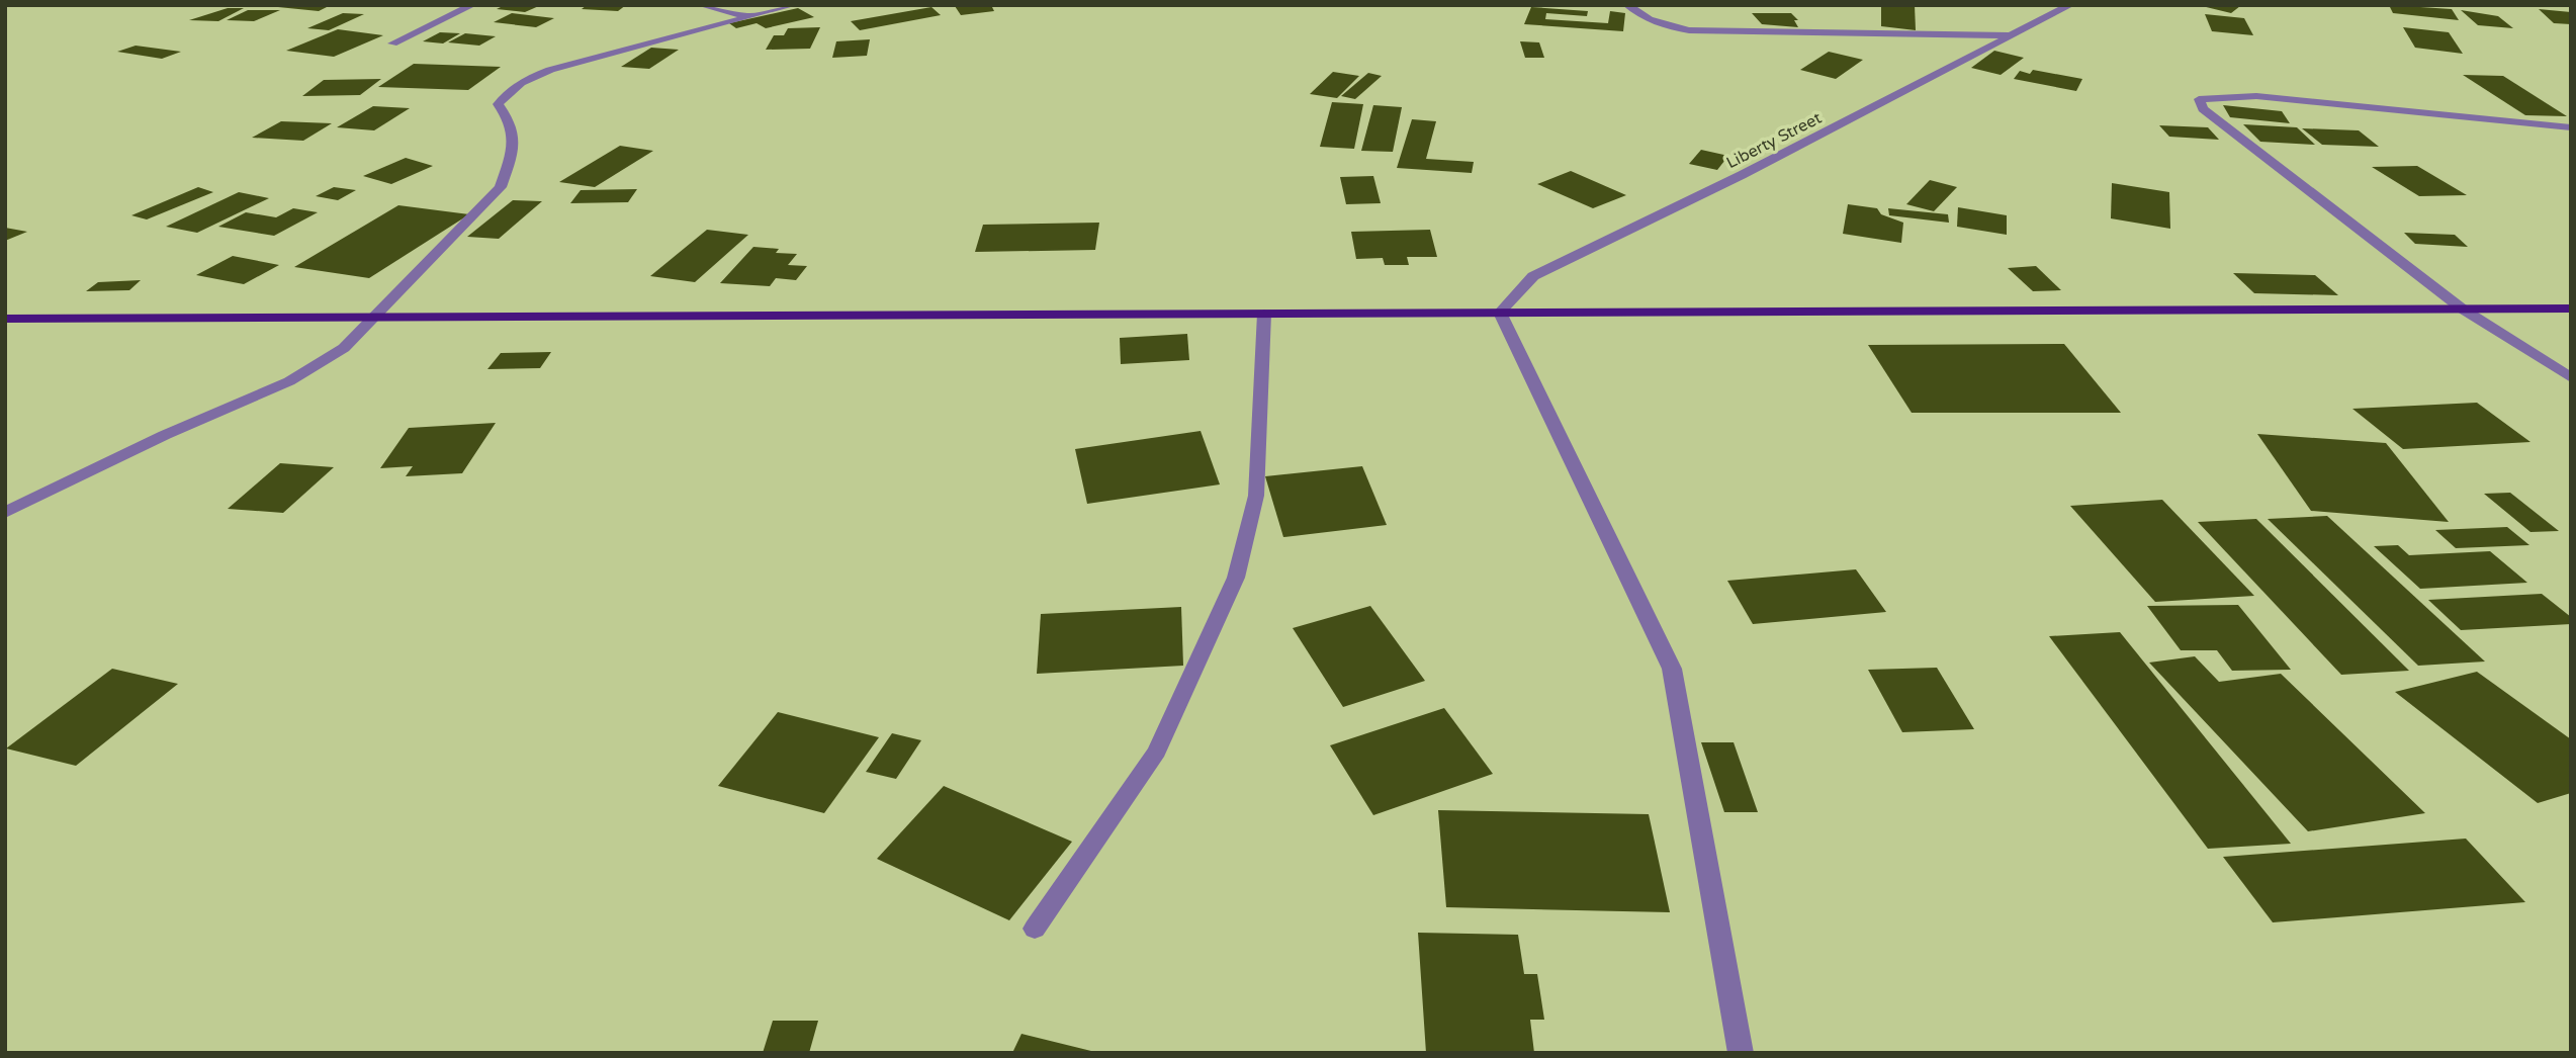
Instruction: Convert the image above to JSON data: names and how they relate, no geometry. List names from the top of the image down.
{
  "streets": {
    "street": ["Liberty Street"]
  }
}
